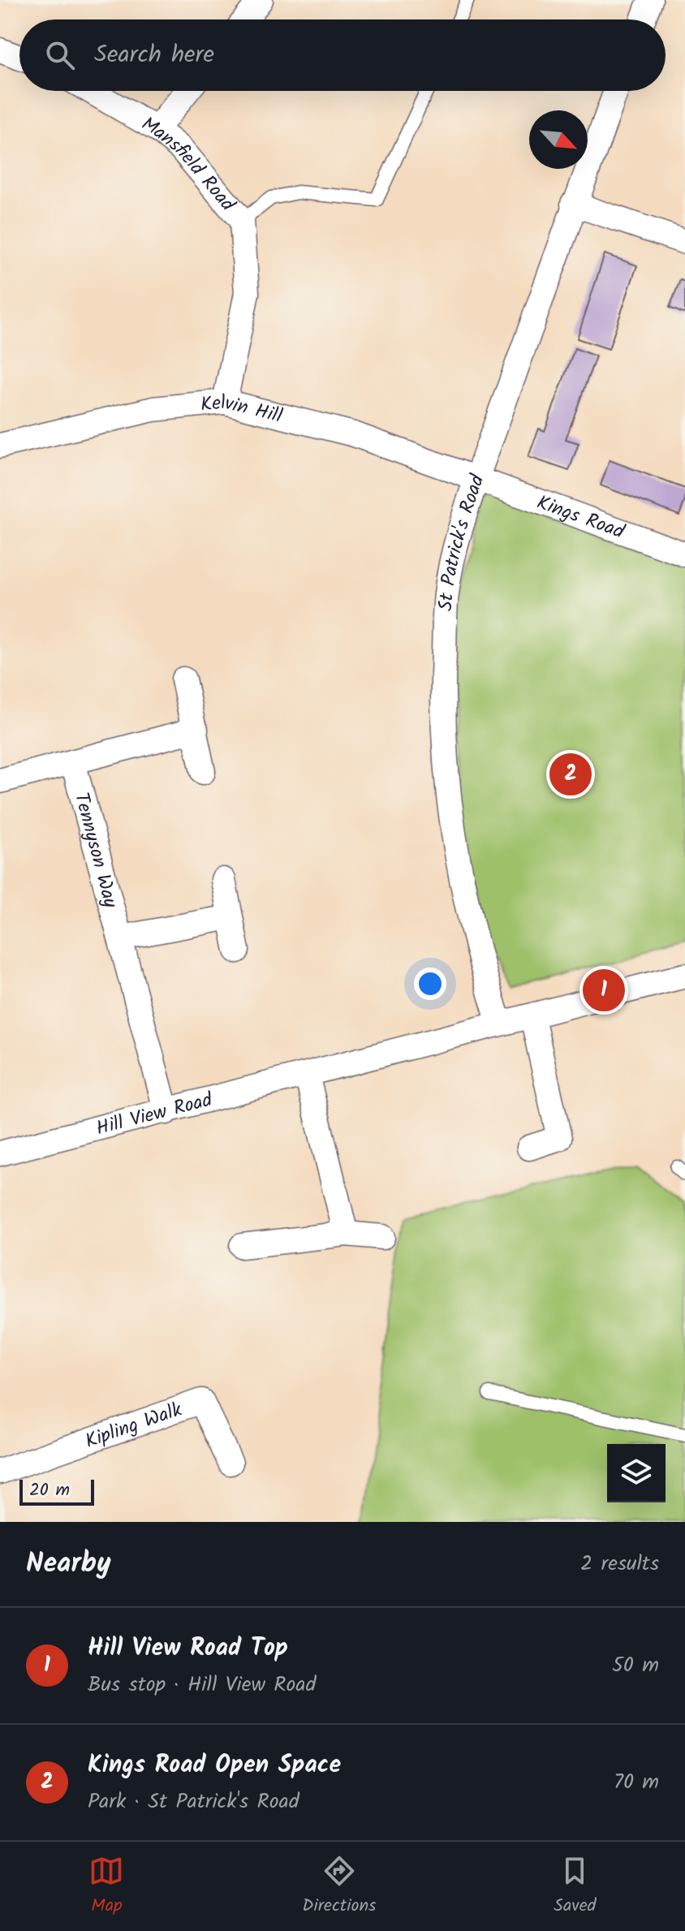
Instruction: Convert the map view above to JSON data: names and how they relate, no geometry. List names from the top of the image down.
{
  "streets": {
    "street": [
      "Mansfield Road",
      "Kelvin Hill",
      "Kings Road",
      "St Patrick's Road",
      "Tennyson Way",
      "Hill View Road",
      "Kipling Walk"
    ]
  },
  "crossings": [
    ["Mansfield Road", "Kelvin Hill"],
    ["Kelvin Hill", "Kings Road"],
    ["Kelvin Hill", "St Patrick's Road"],
    ["Kings Road", "St Patrick's Road"],
    ["St Patrick's Road", "Hill View Road"],
    ["Tennyson Way", "Hill View Road"]
  ],
  "scale_bar": "20 m",
  "north": "bottom right",
  "page": {
    "search": "Search here",
    "pins": ["2", "1"],
    "scale": "20 m",
    "heading": ["Nearby", "2 results"],
    "list": [
      {
        "mark": "1",
        "name": "Hill View Road Top",
        "note": "Bus stop · Hill View Road",
        "value": "50 m"
      },
      {
        "mark": "2",
        "name": "Kings Road Open Space",
        "note": "Park · St Patrick's Road",
        "value": "70 m"
      }
    ],
    "nav": ["Map", "Directions", "Saved"]
  }
}
